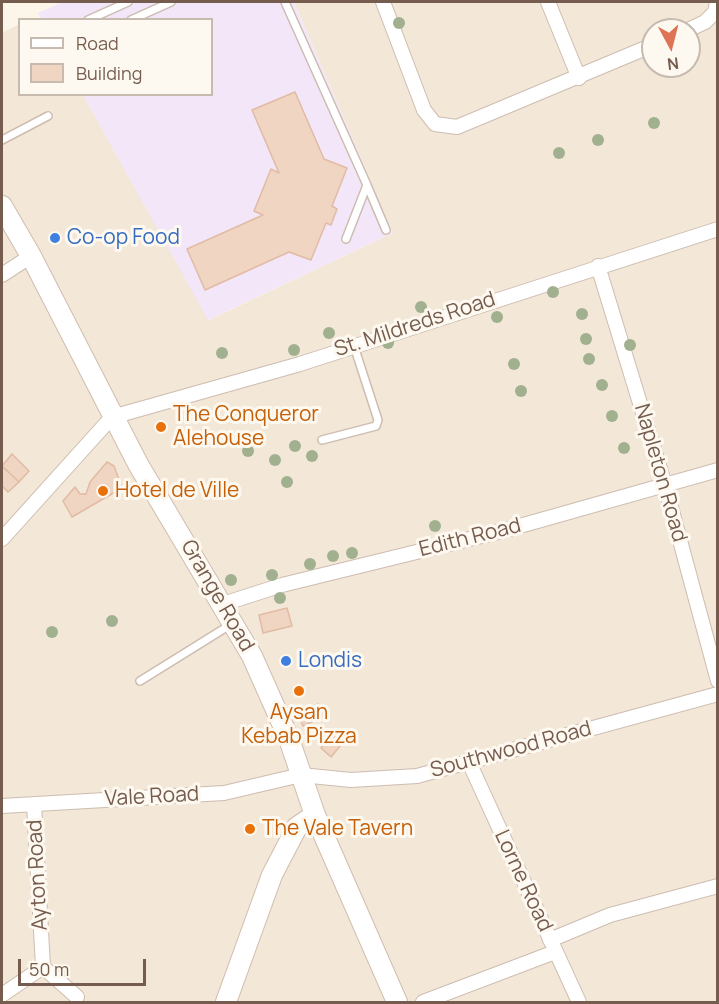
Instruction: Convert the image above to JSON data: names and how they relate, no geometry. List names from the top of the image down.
{
  "streets": {
    "street": [
      "St. Mildreds Road",
      "Napleton Road",
      "Edith Road",
      "Grange Road",
      "Southwood Road",
      "Vale Road",
      "Ayton Road",
      "Lorne Road"
    ]
  },
  "crossings": [
    ["St. Mildreds Road", "Napleton Road"],
    ["St. Mildreds Road", "Grange Road"],
    ["Napleton Road", "Edith Road"],
    ["Edith Road", "Grange Road"],
    ["Grange Road", "Southwood Road"],
    ["Grange Road", "Vale Road"],
    ["Southwood Road", "Vale Road"],
    ["Southwood Road", "Lorne Road"],
    ["Vale Road", "Ayton Road"]
  ],
  "places": [
    "Co-op Food",
    "The Conqueror Alehouse",
    "Hotel de Ville",
    "Londis",
    "Aysan Kebab Pizza",
    "The Vale Tavern"
  ],
  "legend": ["Road", "Building"],
  "scale_bar": "50 m",
  "north": "bottom"
}
